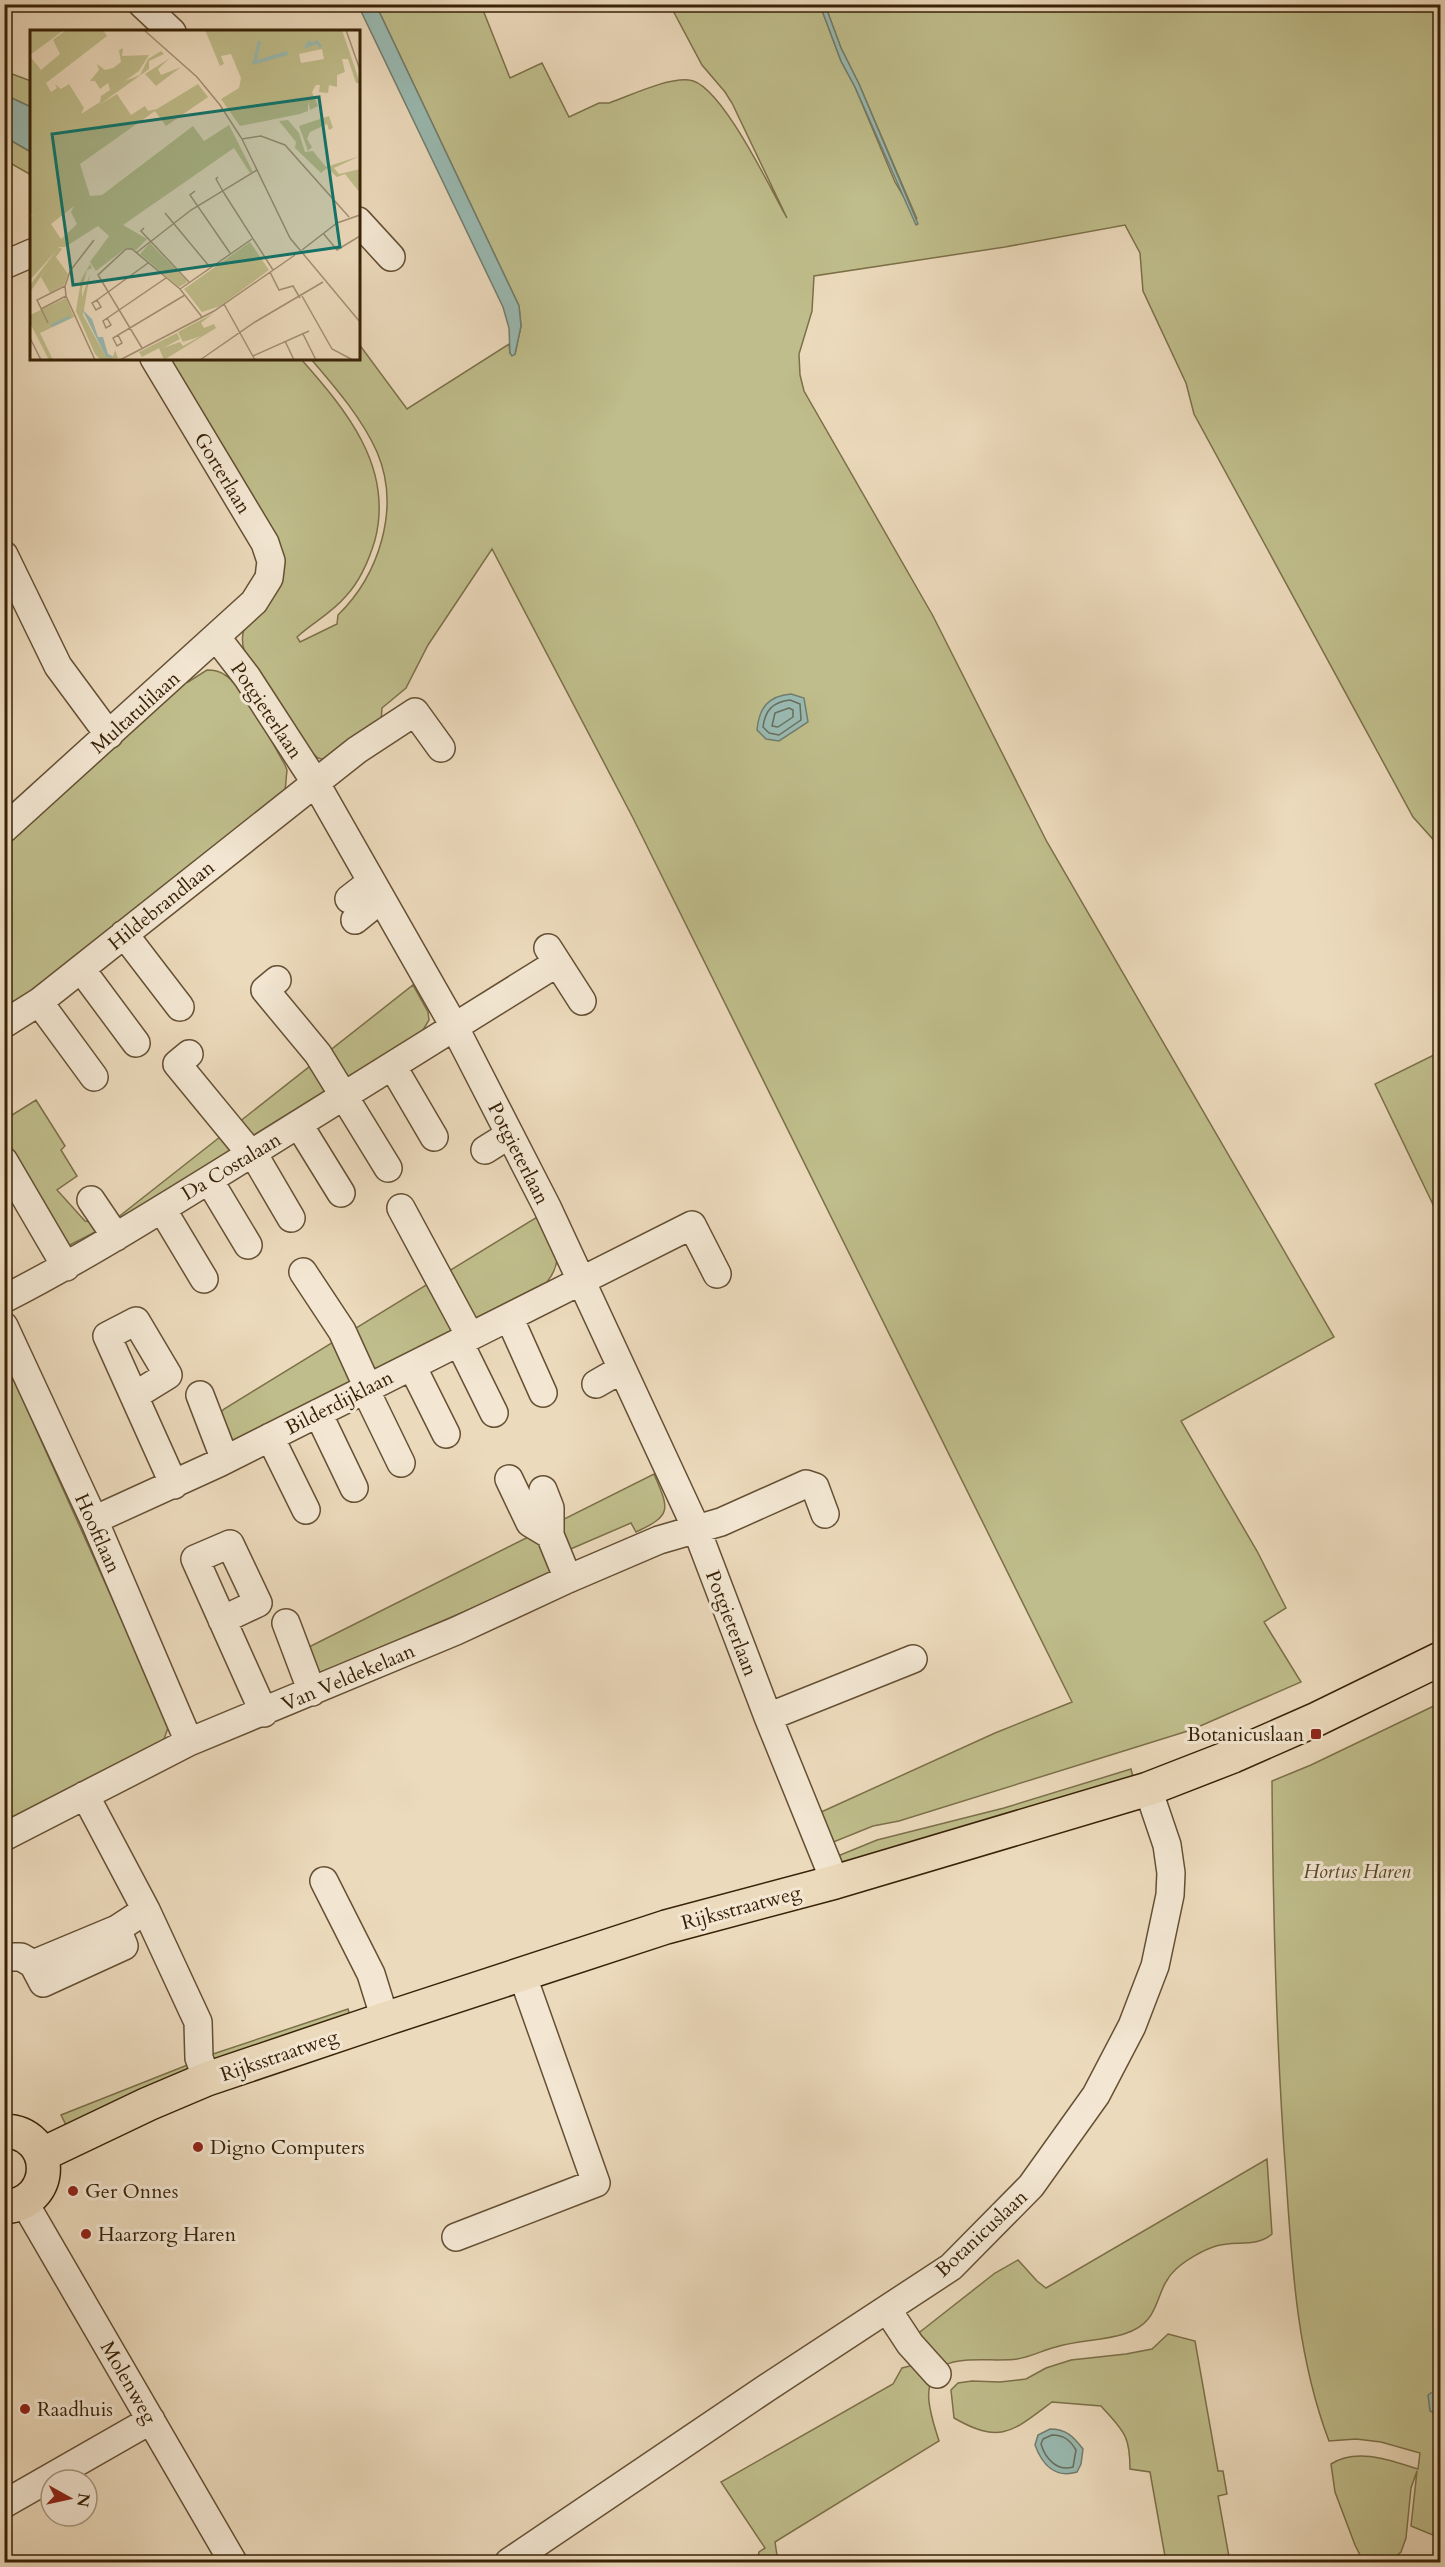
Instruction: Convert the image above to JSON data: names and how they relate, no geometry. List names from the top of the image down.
{
  "streets": {
    "main road": ["Rijksstraatweg"],
    "street": [
      "Gorterlaan",
      "Potgieterlaan",
      "Multatulilaan",
      "Hildebrandlaan",
      "Da Costalaan",
      "Bilderdijklaan",
      "Hooftlaan",
      "Van Veldekelaan",
      "Botanicuslaan",
      "Molenweg"
    ]
  },
  "crossings": [
    ["Gorterlaan", "Multatulilaan"],
    ["Potgieterlaan", "Multatulilaan"],
    ["Potgieterlaan", "Hildebrandlaan"],
    ["Potgieterlaan", "Da Costalaan"],
    ["Potgieterlaan", "Bilderdijklaan"],
    ["Potgieterlaan", "Van Veldekelaan"],
    ["Potgieterlaan", "Rijksstraatweg"],
    ["Bilderdijklaan", "Hooftlaan"],
    ["Hooftlaan", "Van Veldekelaan"],
    ["Rijksstraatweg", "Botanicuslaan"]
  ],
  "parks": ["Hortus Haren"],
  "places": {
    "transit": ["Botanicuslaan"],
    "other": [
      "Digno Computers",
      "Ger Onnes",
      "Haarzorg Haren",
      "Raadhuis"
    ]
  },
  "north": "right"
}
